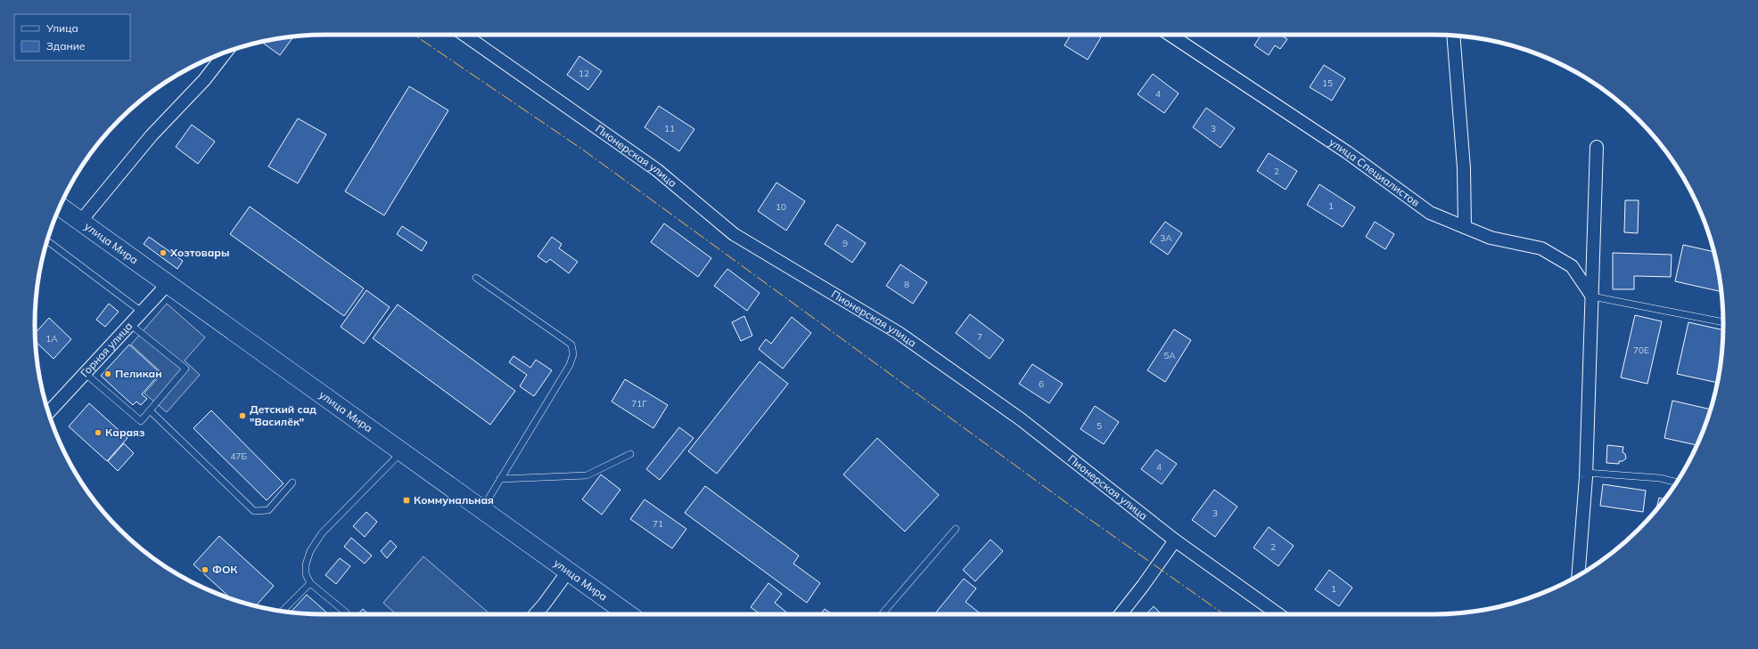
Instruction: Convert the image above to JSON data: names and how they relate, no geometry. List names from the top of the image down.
{
  "streets": {
    "main road": ["улица Мира"],
    "street": ["Пионерская улица", "улица Специалистов", "Горная улица"]
  },
  "crossings": [
    ["улица Мира", "Горная улица"]
  ],
  "places": {
    "other": [
      "Хозтовары",
      "Пеликан",
      "Детский сад \"Василёк\"",
      "Караяз",
      "ФОК"
    ],
    "transit": ["Коммунальная"]
  },
  "house_numbers": [
    "12",
    "15",
    "4",
    "11",
    "3",
    "2",
    "1",
    "10",
    "3А",
    "9",
    "8",
    "7",
    "1А",
    "70Е",
    "5А",
    "6",
    "71Г",
    "5",
    "47Б",
    "4",
    "3",
    "71",
    "2",
    "1"
  ],
  "legend": ["Улица", "Здание"]
}
